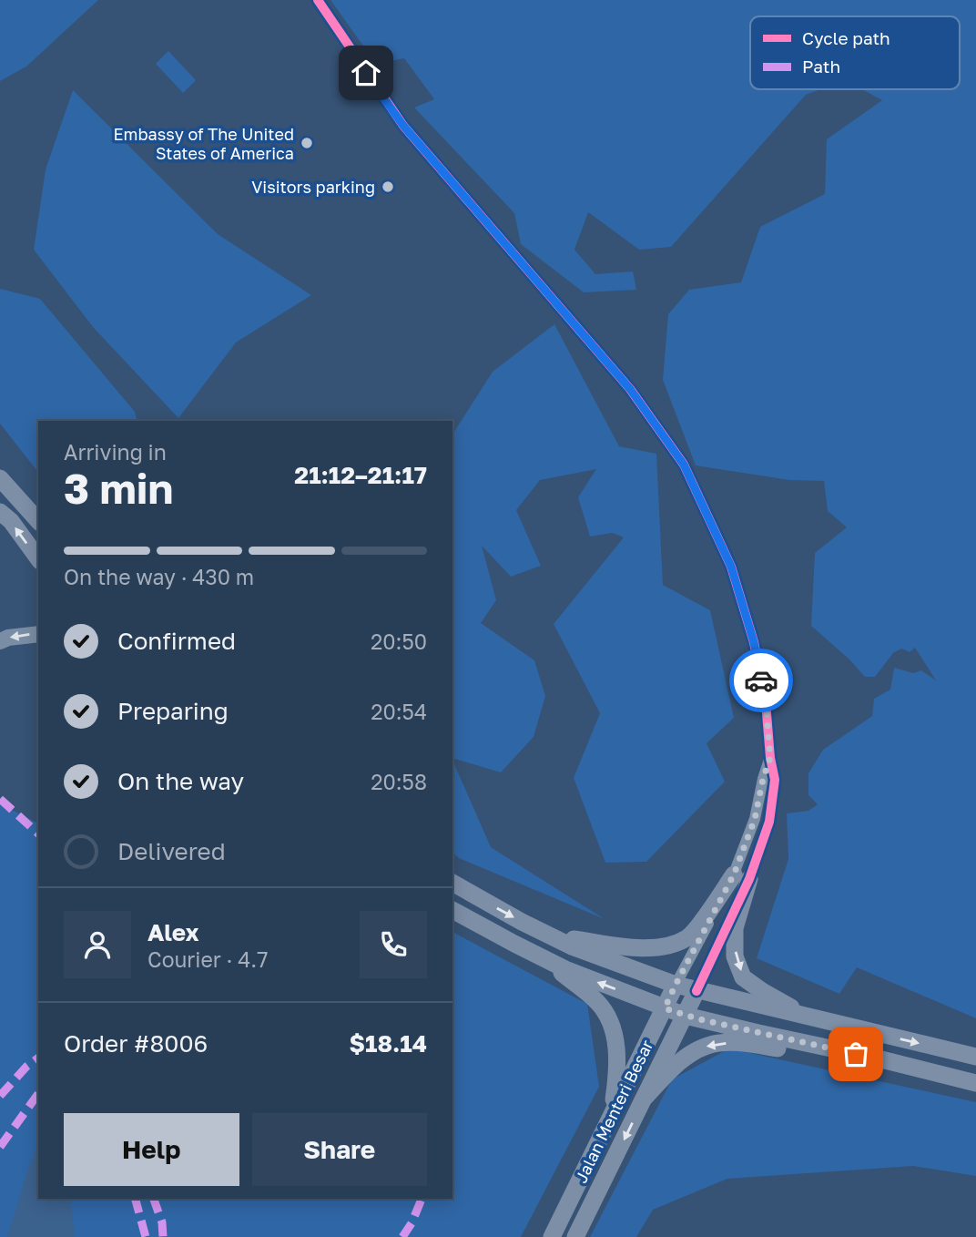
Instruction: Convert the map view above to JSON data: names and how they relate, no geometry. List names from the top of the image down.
{
  "streets": {
    "main road": ["Jalan Menteri Besar"]
  },
  "places": ["Embassy of The United States of America", "Visitors parking"],
  "legend": ["Cycle path", "Path"],
  "page": {
    "heading": ["3 min", "Arriving in", "21:12–21:17"],
    "panel": [
      "Alex",
      "Courier · 4.7",
      "Order #8006",
      "$18.14"
    ],
    "bar": "On the way · 430 m",
    "list": [
      ["Confirmed", "20:50"],
      ["Preparing", "20:54"],
      ["On the way", "20:58"],
      "Delivered"
    ],
    "buttons": ["Help", "Share"]
  }
}
